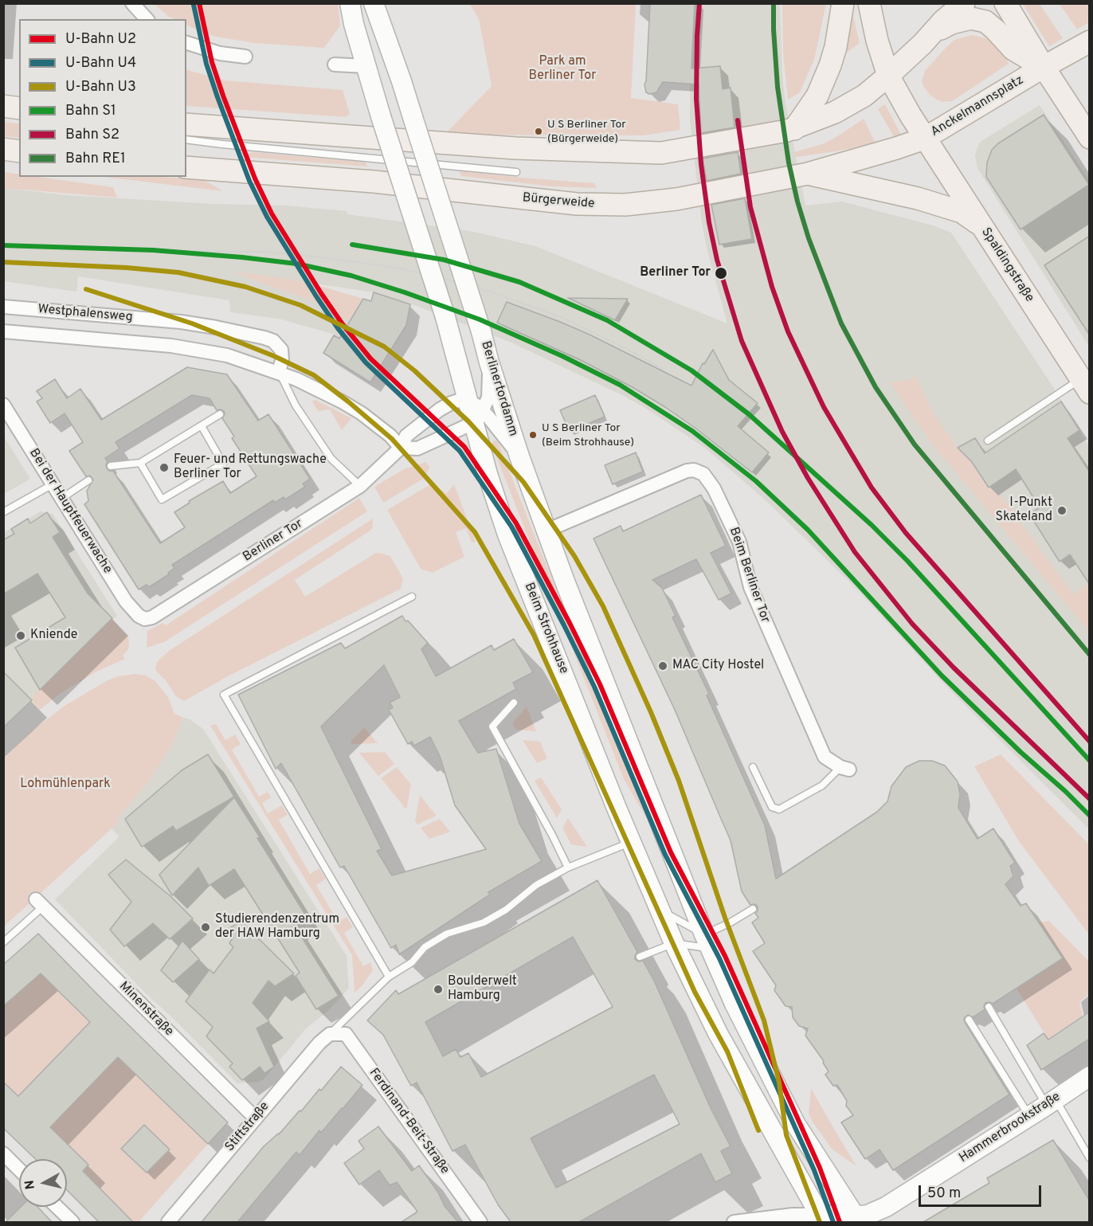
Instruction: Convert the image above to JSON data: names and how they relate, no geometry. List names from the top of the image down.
{
  "streets": {
    "main road": [
      "Anckelmannsplatz",
      "Bürgerweide",
      "Spaldingstraße",
      "Berlinertordamm",
      "Beim Strohhause",
      "Hammerbrookstraße"
    ],
    "street": [
      "Westphalensweg",
      "Bei der Hauptfeuerwache",
      "Berliner Tor",
      "Beim Berliner Tor",
      "Minenstraße",
      "Ferdinand-Beit-Straße",
      "Stiftstraße"
    ]
  },
  "crossings": [
    ["Anckelmannsplatz", "Bürgerweide"],
    ["Anckelmannsplatz", "Spaldingstraße"],
    ["Bürgerweide", "Spaldingstraße"],
    ["Westphalensweg", "Berliner Tor"],
    ["Berlinertordamm", "Beim Berliner Tor"],
    ["Bei der Hauptfeuerwache", "Berliner Tor"],
    ["Berliner Tor", "Beim Strohhause"],
    ["Beim Strohhause", "Hammerbrookstraße"],
    ["Minenstraße", "Stiftstraße"],
    ["Ferdinand-Beit-Straße", "Stiftstraße"]
  ],
  "parks": ["Park am Berliner Tor", "Lohmühlenpark"],
  "places": [
    "U S Berliner Tor (Bürgerweide)",
    "Berliner Tor",
    "U S Berliner Tor (Beim Strohhause)",
    "Feuer- und Rettungswache Berliner Tor",
    "I-Punkt Skateland",
    "Kniende",
    "MAC City Hostel",
    "Studierendenzentrum der HAW Hamburg",
    "Boulderwelt Hamburg"
  ],
  "lines": [
    "metro line U2",
    "rail line S2",
    "rail line RE1",
    "metro line U4",
    "rail line S1",
    "metro line U3"
  ],
  "legend": [
    "U-Bahn U2",
    "U-Bahn U4",
    "U-Bahn U3",
    "Bahn S1",
    "Bahn S2",
    "Bahn RE1"
  ],
  "scale_bar": "50 m",
  "north": "left"
}
